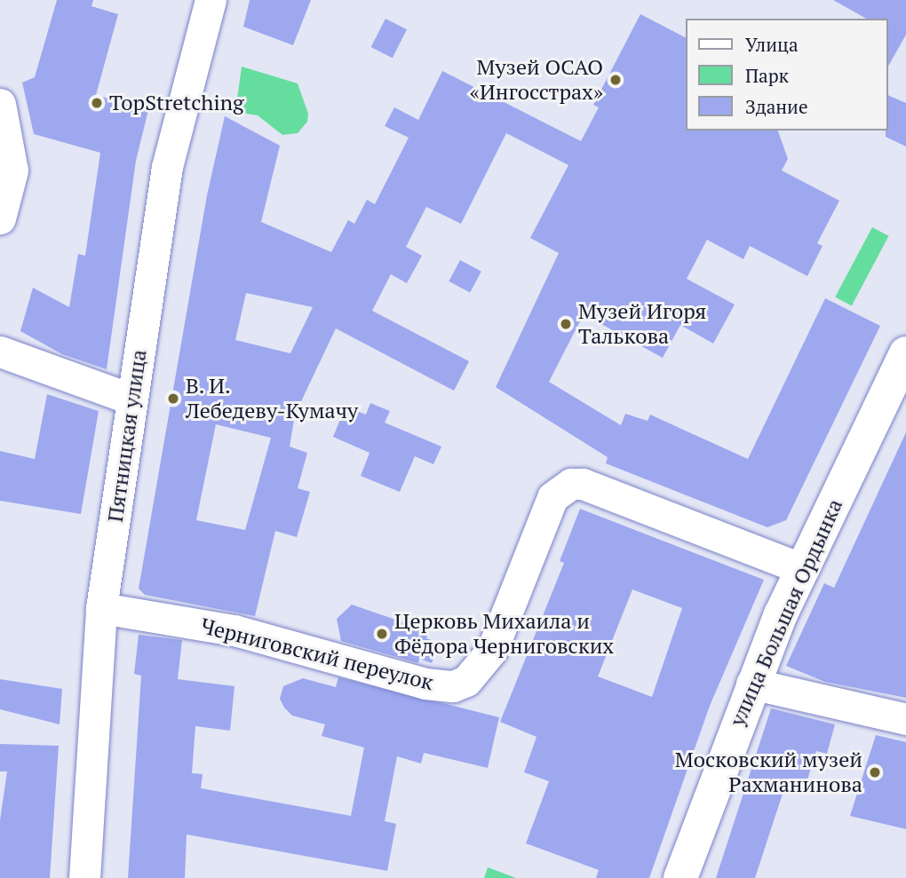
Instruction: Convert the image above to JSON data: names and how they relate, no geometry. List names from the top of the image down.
{
  "streets": {
    "main road": ["улица Большая Ордынка"],
    "street": ["Пятницкая улица", "Черниговский переулок"]
  },
  "crossings": [
    ["Пятницкая улица", "Черниговский переулок"],
    ["улица Большая Ордынка", "Черниговский переулок"]
  ],
  "places": [
    "Музей ОСАО «Ингосстрах»",
    "TopStretching",
    "Музей Игоря Талькова",
    "В. И. Лебедеву-Кумачу",
    "Церковь Михаила и Фёдора Черниговских",
    "Московский музей Рахманинова"
  ],
  "legend": ["Улица", "Парк", "Здание"]
}
